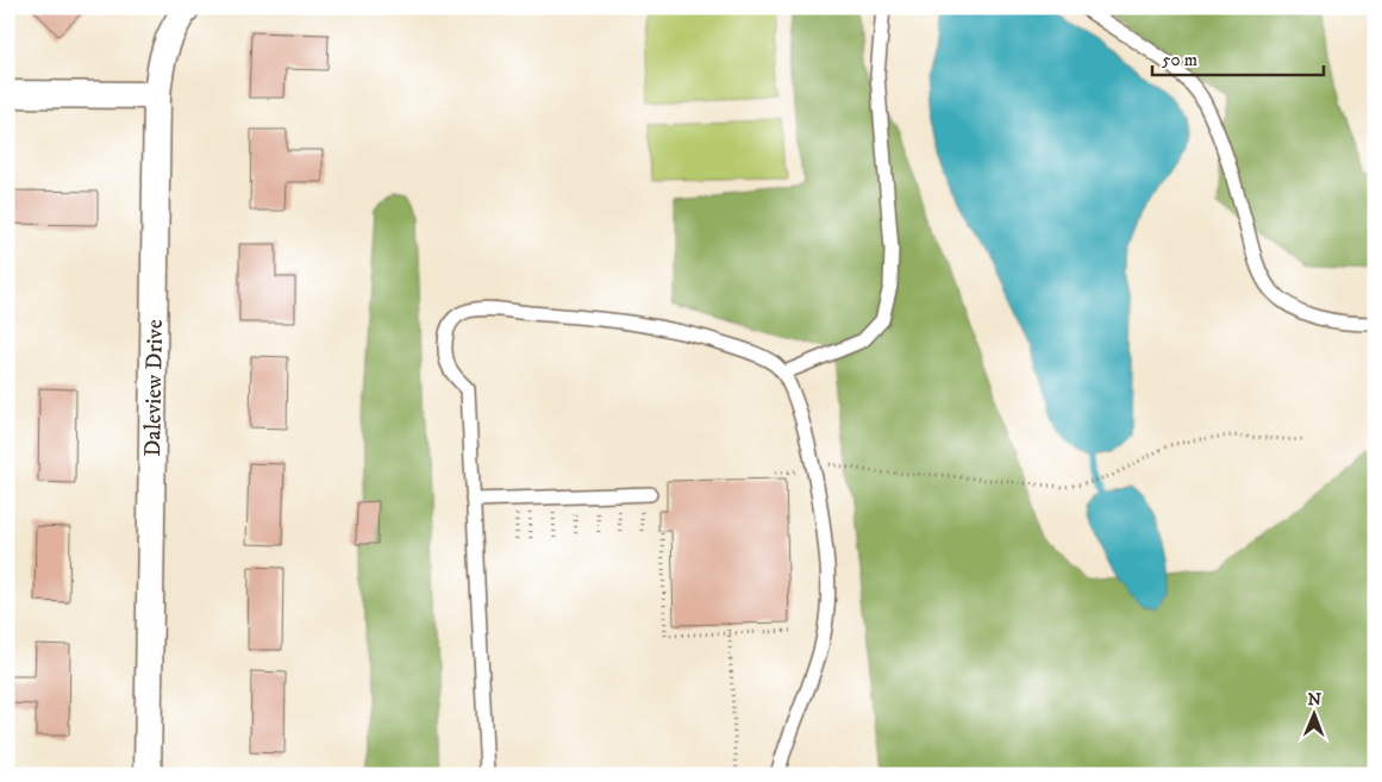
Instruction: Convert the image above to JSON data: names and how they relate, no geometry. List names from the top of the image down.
{
  "streets": {
    "street": ["Daleview Drive"]
  },
  "scale_bar": "50 m",
  "north": "top"
}
